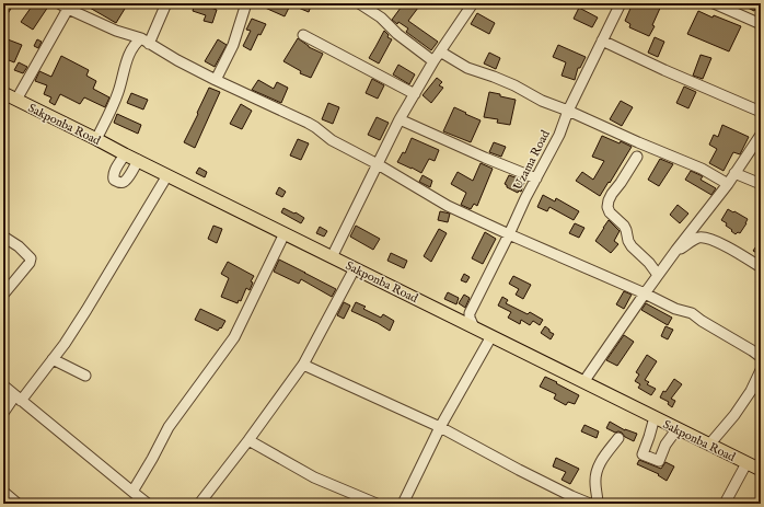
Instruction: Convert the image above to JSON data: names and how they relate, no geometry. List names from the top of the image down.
{
  "streets": {
    "main road": ["Sakponba Road"],
    "street": ["Uzama Road"]
  },
  "crossings": [
    ["Sakponba Road", "Uzama Road"]
  ]
}
